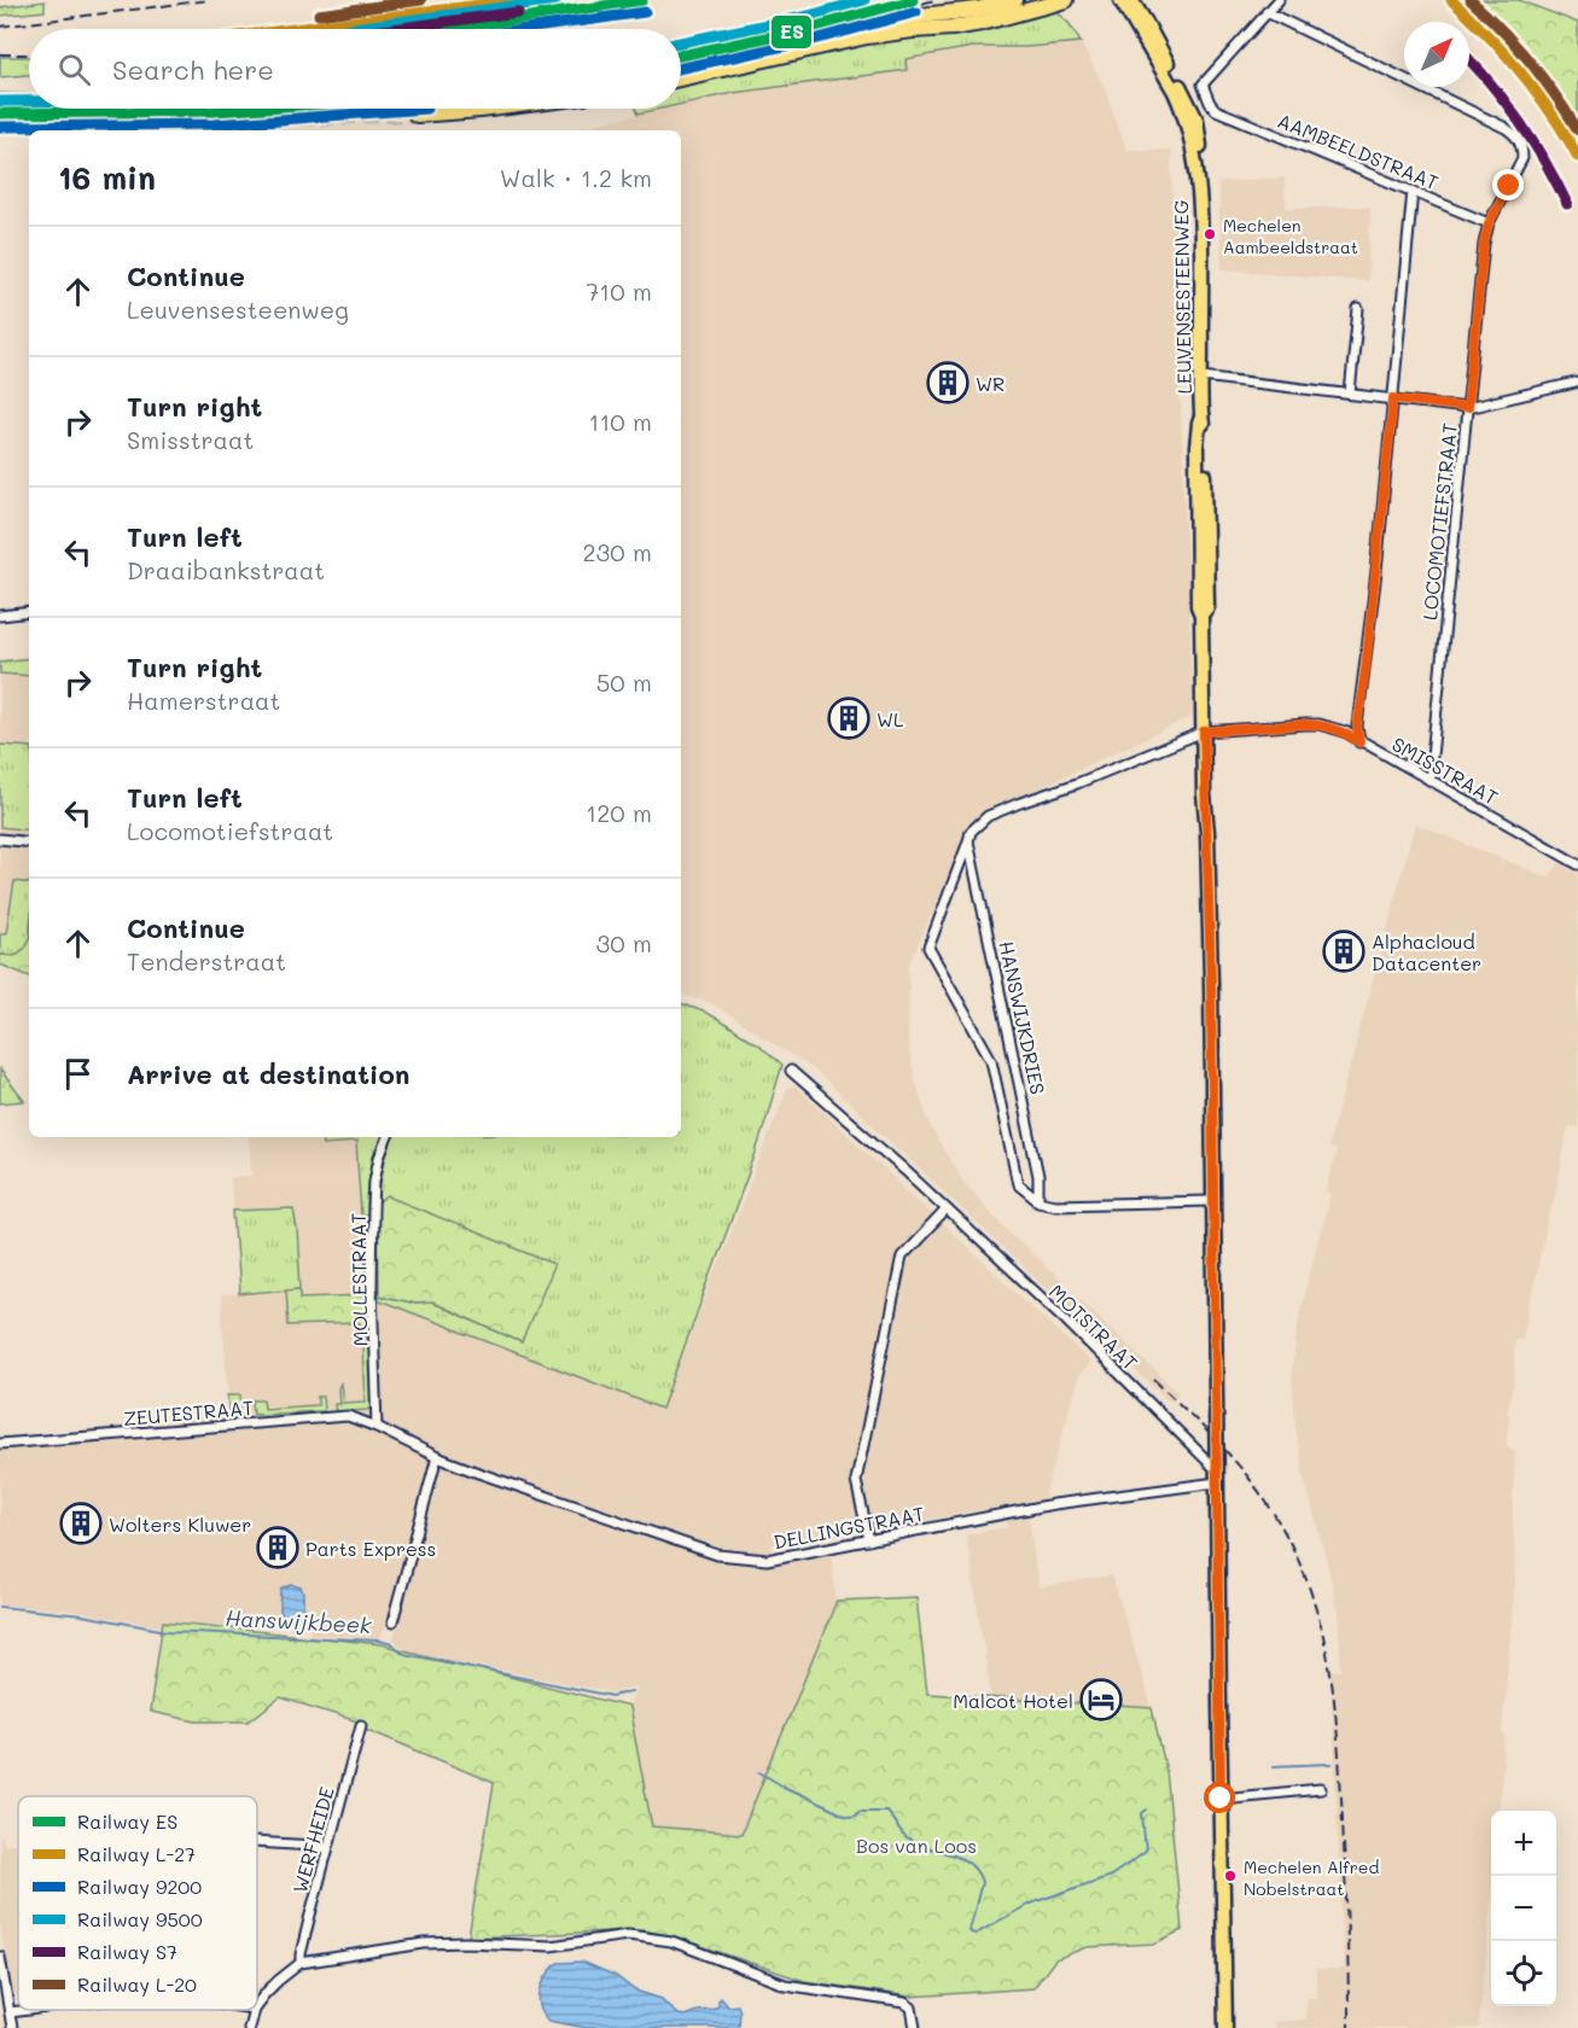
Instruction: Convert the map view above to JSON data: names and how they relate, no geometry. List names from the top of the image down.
{
  "streets": {
    "main road": ["LEUVENSESTEENWEG"],
    "street": [
      "AAMBEELDSTRAAT",
      "LOCOMOTIEFSTRAAT",
      "SMISSTRAAT",
      "HANSWIJKDRIES",
      "MOLLESTRAAT",
      "MOTSTRAAT",
      "ZEUTESTRAAT",
      "DELLINGSTRAAT",
      "WERFHEIDE"
    ]
  },
  "crossings": [
    ["AAMBEELDSTRAAT", "LOCOMOTIEFSTRAAT"],
    ["LEUVENSESTEENWEG", "SMISSTRAAT"],
    ["LEUVENSESTEENWEG", "HANSWIJKDRIES"],
    ["LEUVENSESTEENWEG", "MOTSTRAAT"],
    ["LEUVENSESTEENWEG", "DELLINGSTRAAT"],
    ["LOCOMOTIEFSTRAAT", "SMISSTRAAT"],
    ["SMISSTRAAT", "HANSWIJKDRIES"],
    ["MOLLESTRAAT", "ZEUTESTRAAT"],
    ["MOLLESTRAAT", "DELLINGSTRAAT"],
    ["MOTSTRAAT", "DELLINGSTRAAT"],
    ["ZEUTESTRAAT", "DELLINGSTRAAT"]
  ],
  "water": ["Hanswijkbeek"],
  "parks": ["Bos van Loos"],
  "places": {
    "other": ["Mechelen Aambeeldstraat", "Mechelen Alfred Nobelstraat"],
    "building": [
      "WR",
      "WL",
      "Alphacloud Datacenter",
      "Wolters Kluwer",
      "Parts Express"
    ],
    "hotel": ["Malcot Hotel"]
  },
  "lines": [
    "rail line ES",
    "rail line L-27",
    "rail line 9500",
    "rail line L-20",
    "rail line 9200",
    "rail line S7"
  ],
  "legend": [
    "Railway ES",
    "Railway L-27",
    "Railway 9200",
    "Railway 9500",
    "Railway S7",
    "Railway L-20"
  ],
  "north": "top right",
  "page": {
    "search": "Search here",
    "heading": ["16 min", "Walk · 1.2 km"],
    "list": [
      ["Continue", "Leuvensesteenweg", "710 m"],
      ["Turn right", "Smisstraat", "110 m"],
      ["Turn left", "Draaibankstraat", "230 m"],
      ["Turn right", "Hamerstraat", "50 m"],
      ["Turn left", "Locomotiefstraat", "120 m"],
      ["Continue", "Tenderstraat", "30 m"],
      "Arrive at destination"
    ],
    "map_buttons": ["+", "−"]
  }
}
